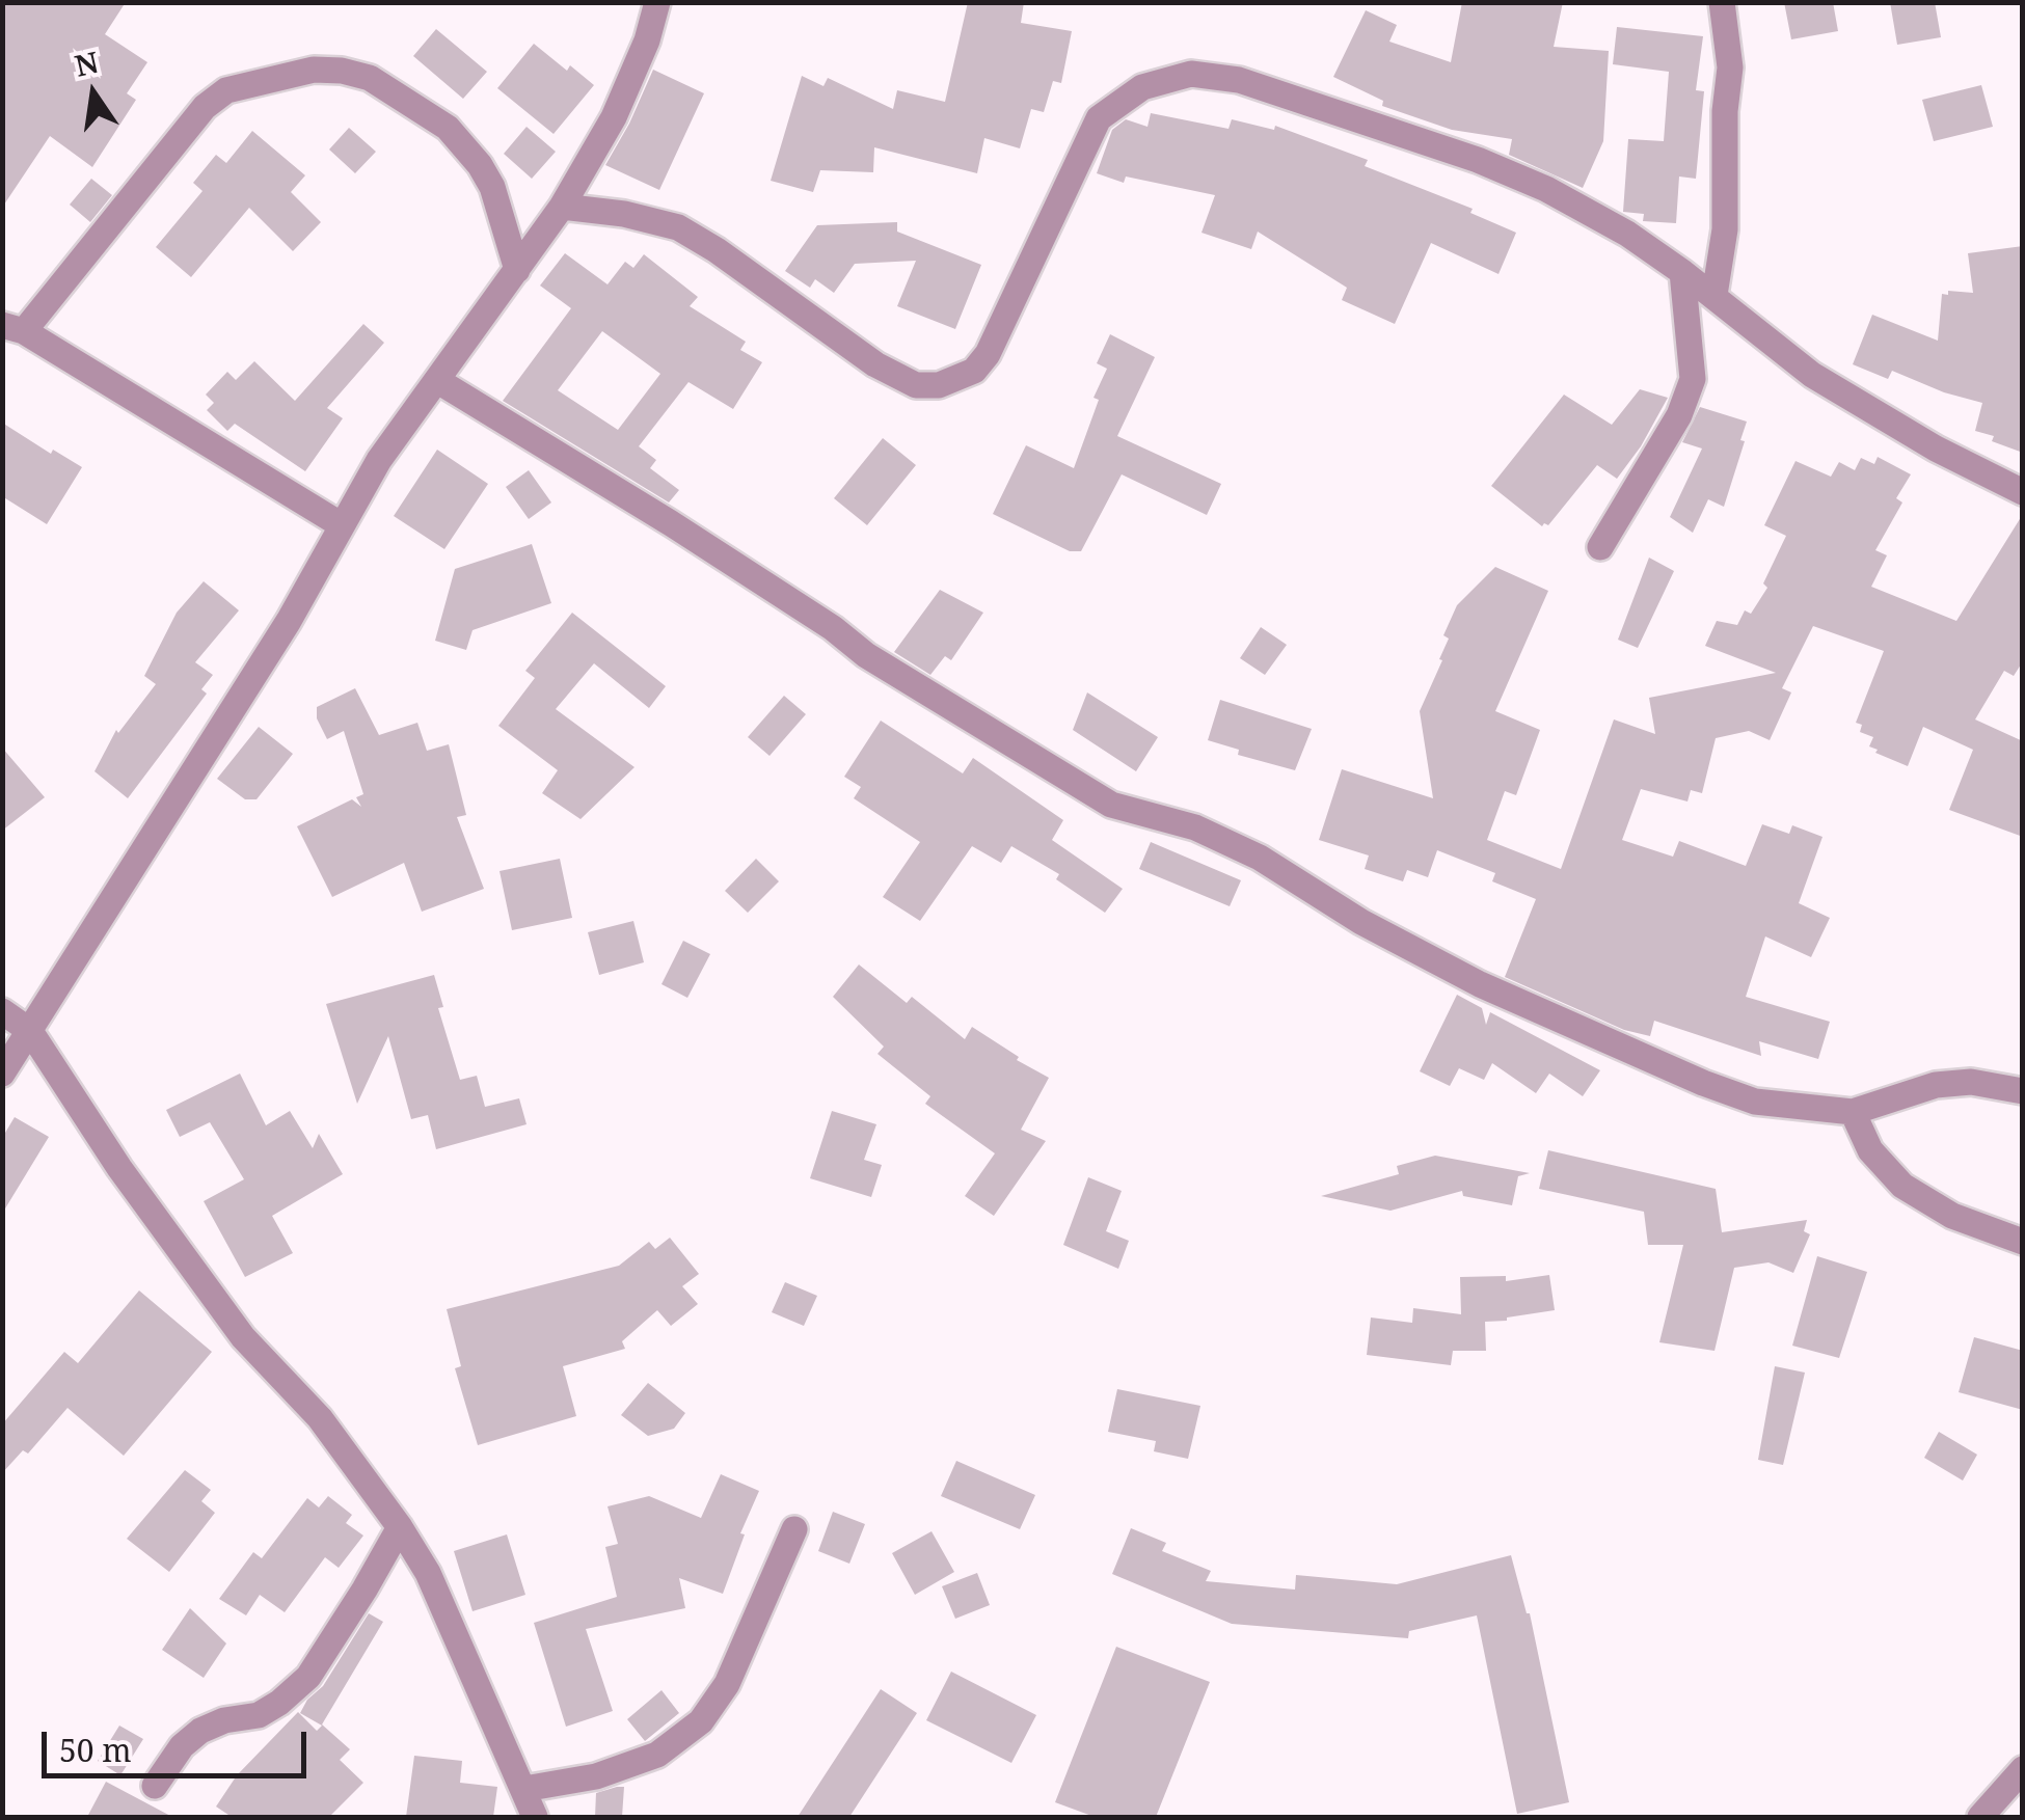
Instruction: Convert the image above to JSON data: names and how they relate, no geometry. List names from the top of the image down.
{
  "scale_bar": "50 m",
  "north": "top"
}
